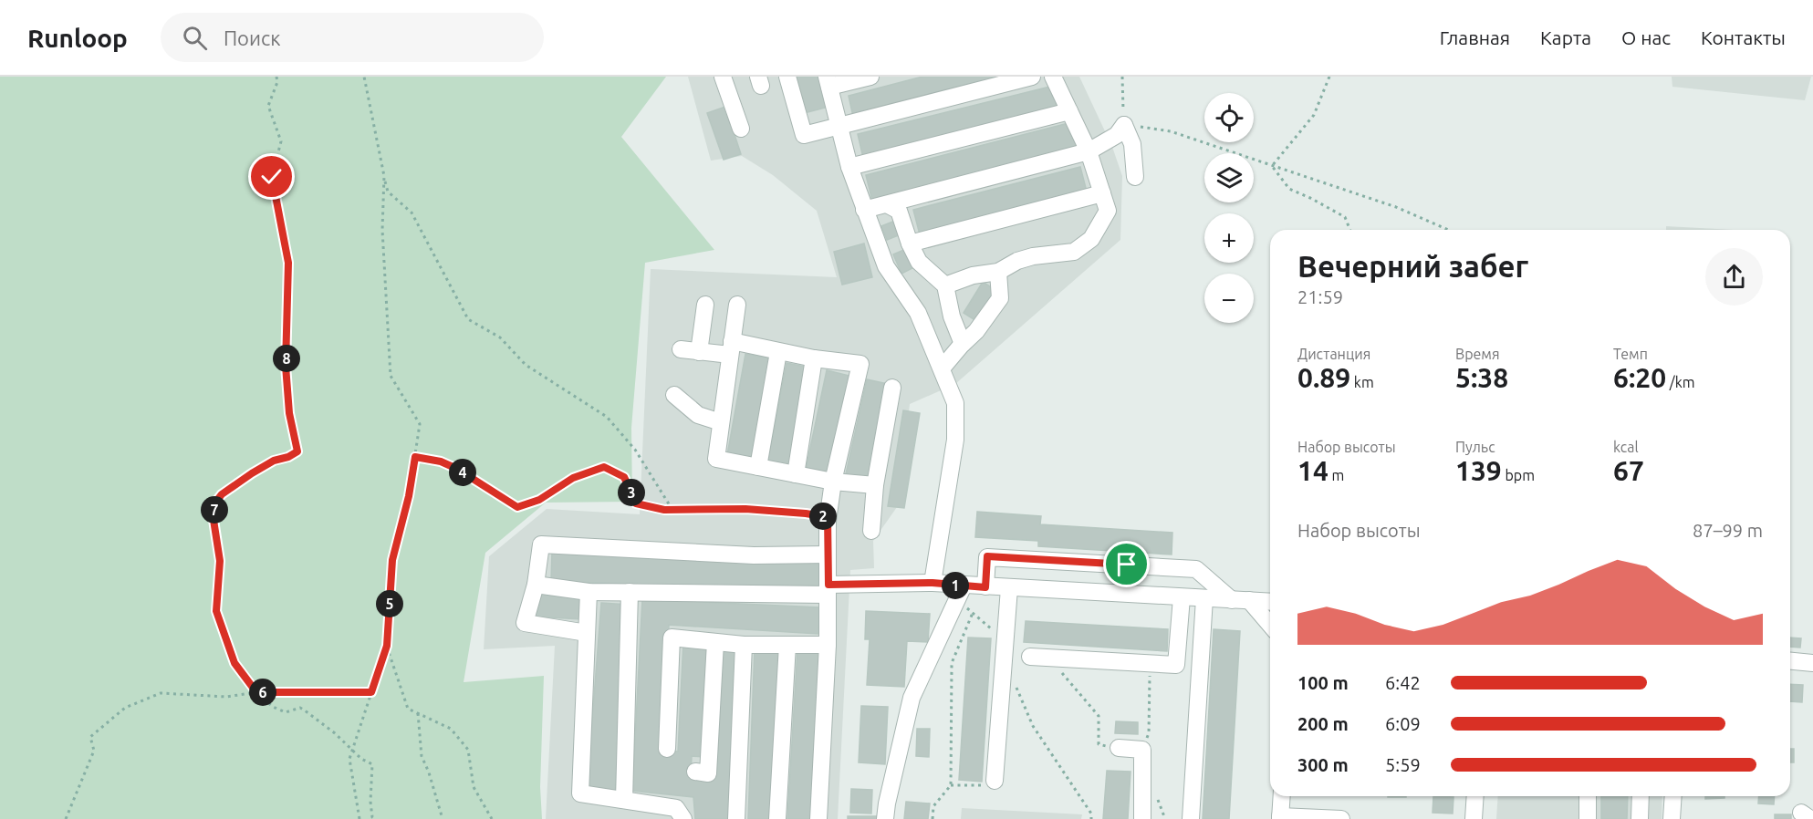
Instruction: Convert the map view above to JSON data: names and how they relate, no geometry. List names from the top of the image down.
{
  "page": {
    "header": "Runloop",
    "search": "Поиск",
    "nav": [
      "Главная",
      "Карта",
      "О нас",
      "Контакты"
    ],
    "map_buttons": ["+", "−"],
    "heading": ["Вечерний забег", "21:59"],
    "stats": [
      ["Дистанция", "0.89 km"],
      ["Время", "5:38"],
      ["Темп", "6:20 /km"],
      ["Набор высоты", "14 m"],
      ["Пульс", "139 bpm"],
      ["kcal", "67"]
    ],
    "pins": [
      "8",
      "4",
      "3",
      "7",
      "2",
      "1",
      "5",
      "6"
    ],
    "chart": ["Набор высоты", "87–99 m"],
    "list": [
      {
        "name": "100 m",
        "note": "6:42"
      },
      {
        "name": "200 m",
        "note": "6:09"
      },
      {
        "name": "300 m",
        "note": "5:59"
      }
    ]
  }
}
